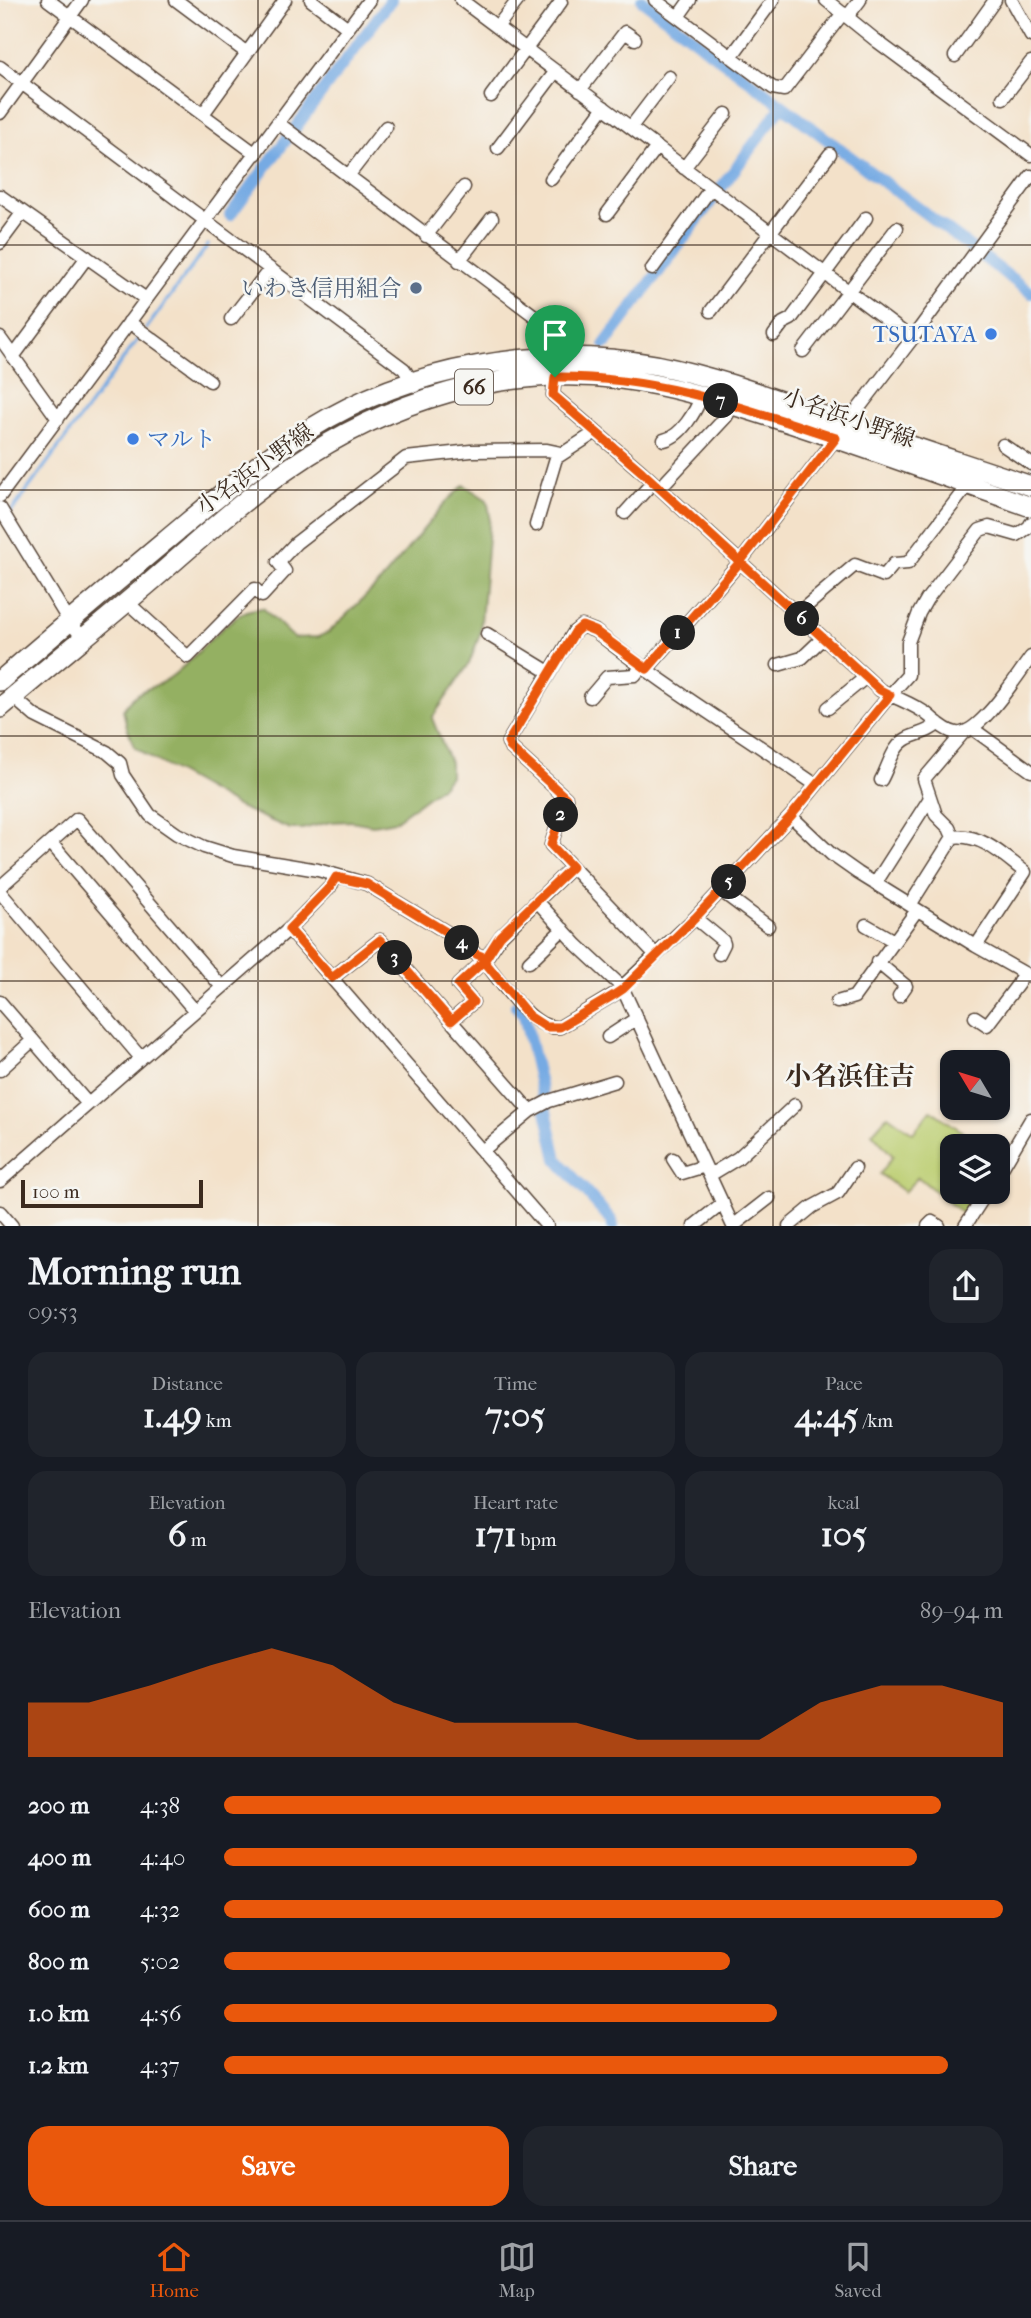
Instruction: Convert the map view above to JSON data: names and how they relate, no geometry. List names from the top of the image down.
{
  "streets": {
    "main road": ["66", "小名浜小野線"]
  },
  "districts": ["小名浜住吉"],
  "places": ["いわき信用組合", "TSUTAYA", "マルト"],
  "scale_bar": "100 m",
  "north": "top left",
  "page": {
    "pins": [
      "7",
      "6",
      "1",
      "2",
      "5",
      "4",
      "3"
    ],
    "scale": "100 m",
    "heading": ["Morning run", "09:53"],
    "stats": [
      ["Distance", "1.49 km"],
      ["Time", "7:05"],
      ["Pace", "4:45 /km"],
      ["Elevation", "6 m"],
      ["Heart rate", "171 bpm"],
      ["kcal", "105"]
    ],
    "chart": ["Elevation", "89–94 m"],
    "list": [
      {
        "name": "200 m",
        "note": "4:38"
      },
      {
        "name": "400 m",
        "note": "4:40"
      },
      {
        "name": "600 m",
        "note": "4:32"
      },
      {
        "name": "800 m",
        "note": "5:02"
      },
      {
        "name": "1.0 km",
        "note": "4:56"
      },
      {
        "name": "1.2 km",
        "note": "4:37"
      }
    ],
    "buttons": ["Save", "Share"],
    "tabs": ["Home", "Map", "Saved"]
  }
}
